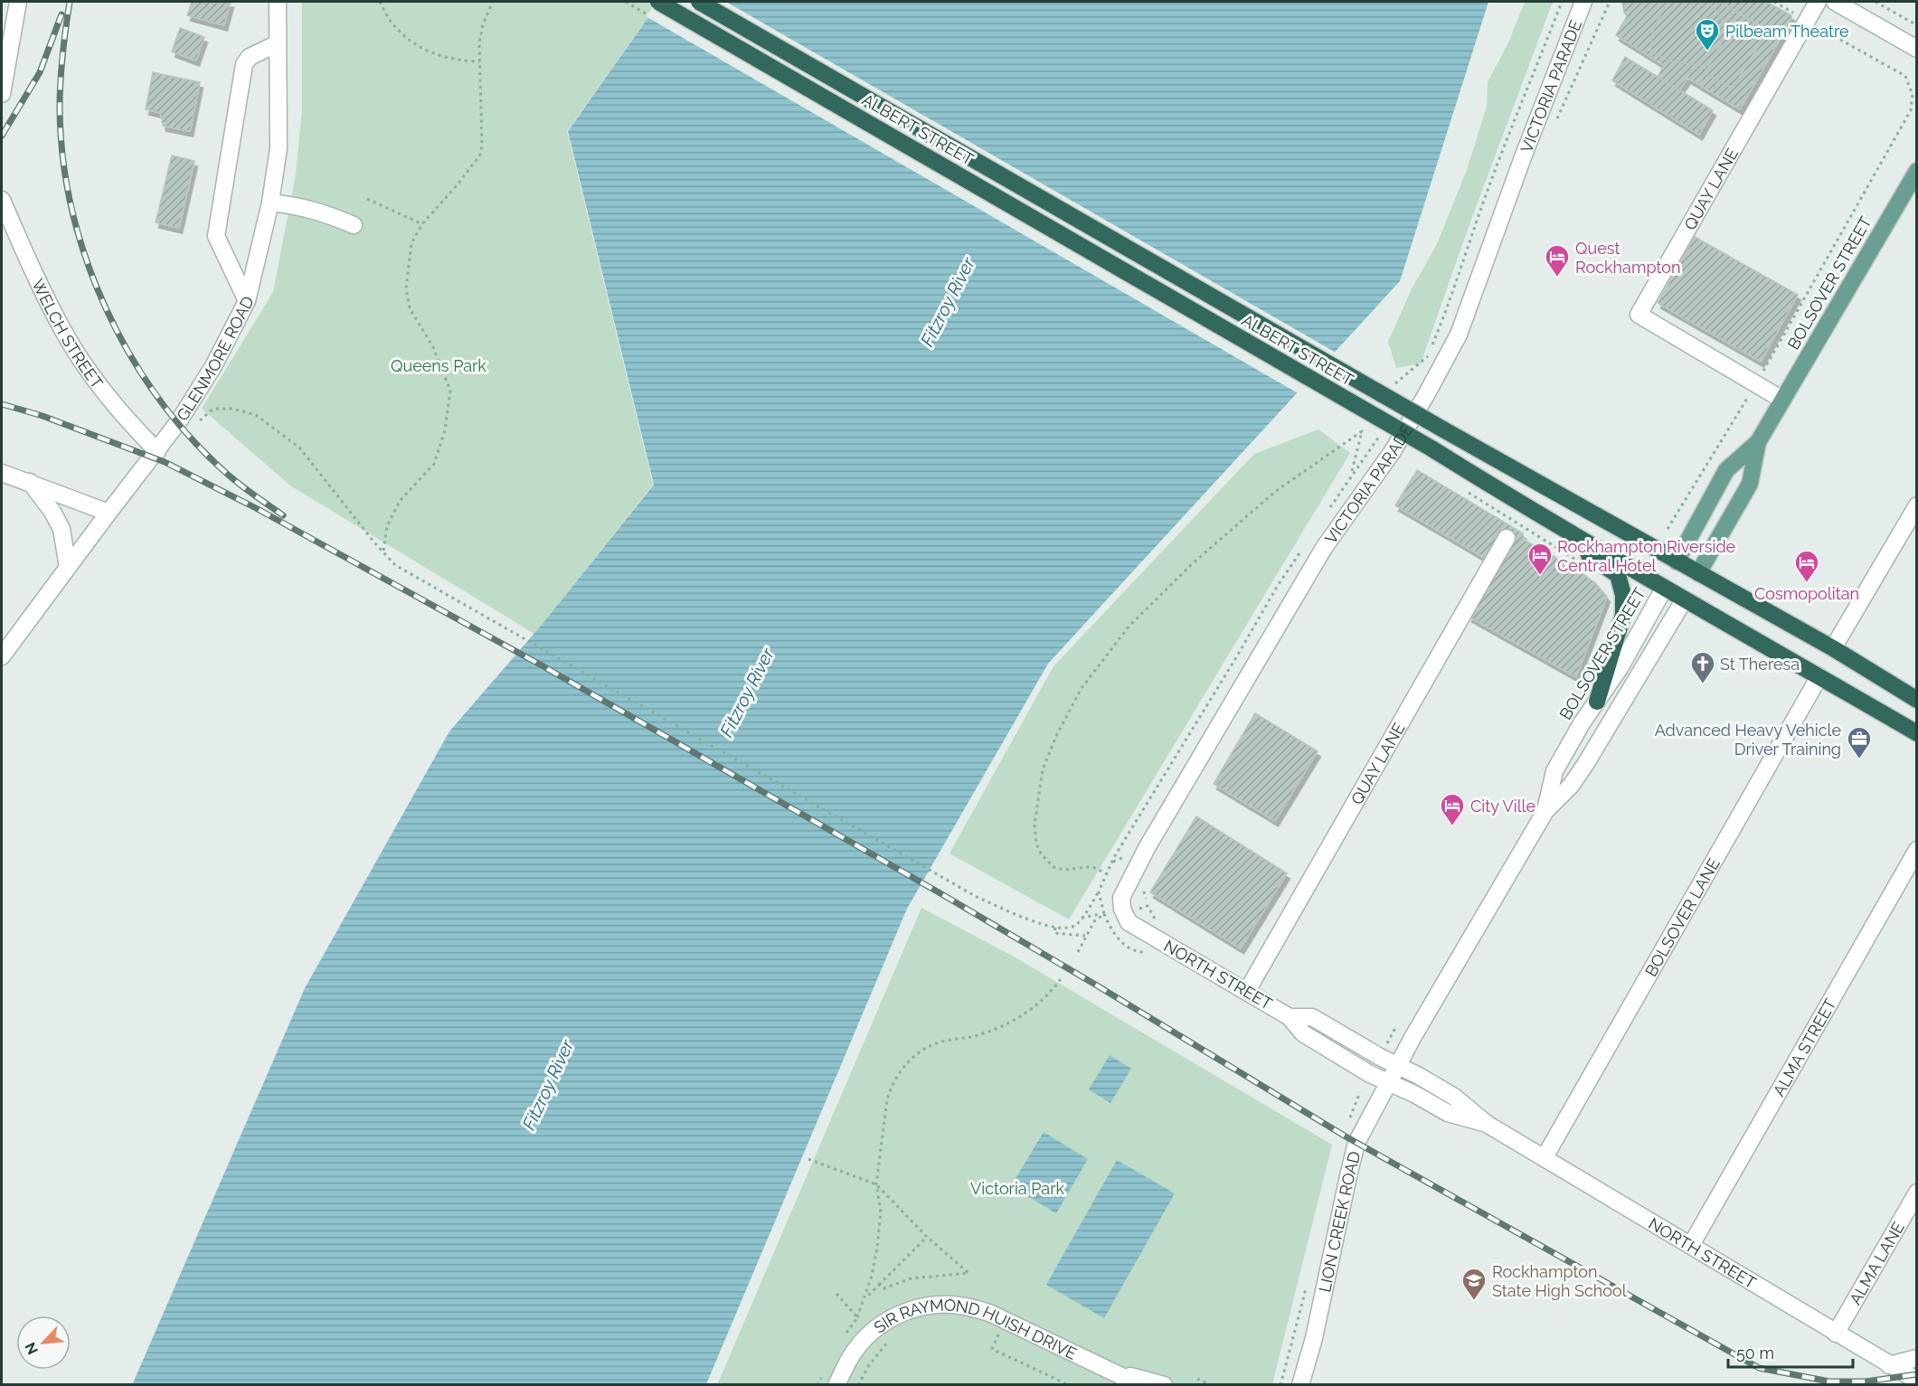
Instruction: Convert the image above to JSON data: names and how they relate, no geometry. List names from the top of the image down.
{
  "streets": {
    "highway": ["ALBERT STREET", "BOLSOVER STREET"],
    "street": [
      "VICTORIA PARADE",
      "QUAY LANE",
      "WELCH STREET",
      "GLENMORE ROAD",
      "BOLSOVER LANE",
      "NORTH STREET",
      "ALMA STREET",
      "LION CREEK ROAD",
      "ALMA LANE",
      "SIR RAYMOND HUISH DRIVE"
    ]
  },
  "crossings": [
    ["VICTORIA PARADE", "NORTH STREET"],
    ["ALBERT STREET", "BOLSOVER STREET"],
    ["ALBERT STREET", "BOLSOVER LANE"],
    ["QUAY LANE", "BOLSOVER STREET"],
    ["QUAY LANE", "NORTH STREET"],
    ["BOLSOVER STREET", "NORTH STREET"],
    ["BOLSOVER STREET", "LION CREEK ROAD"],
    ["WELCH STREET", "GLENMORE ROAD"],
    ["BOLSOVER LANE", "NORTH STREET"],
    ["NORTH STREET", "ALMA STREET"],
    ["NORTH STREET", "LION CREEK ROAD"],
    ["NORTH STREET", "ALMA LANE"]
  ],
  "water": ["Fitzroy River"],
  "parks": ["Queens Park", "Victoria Park"],
  "places": {
    "theatre": ["Pilbeam Theatre"],
    "hotel": [
      "Quest Rockhampton",
      "Rockhampton Riverside Central Hotel",
      "Cosmopolitan",
      "City Ville"
    ],
    "church": ["St Theresa"],
    "office": ["Advanced Heavy Vehicle Driver Training"],
    "school or university": ["Rockhampton State High School"]
  },
  "scale_bar": "50 m",
  "north": "bottom left"
}
